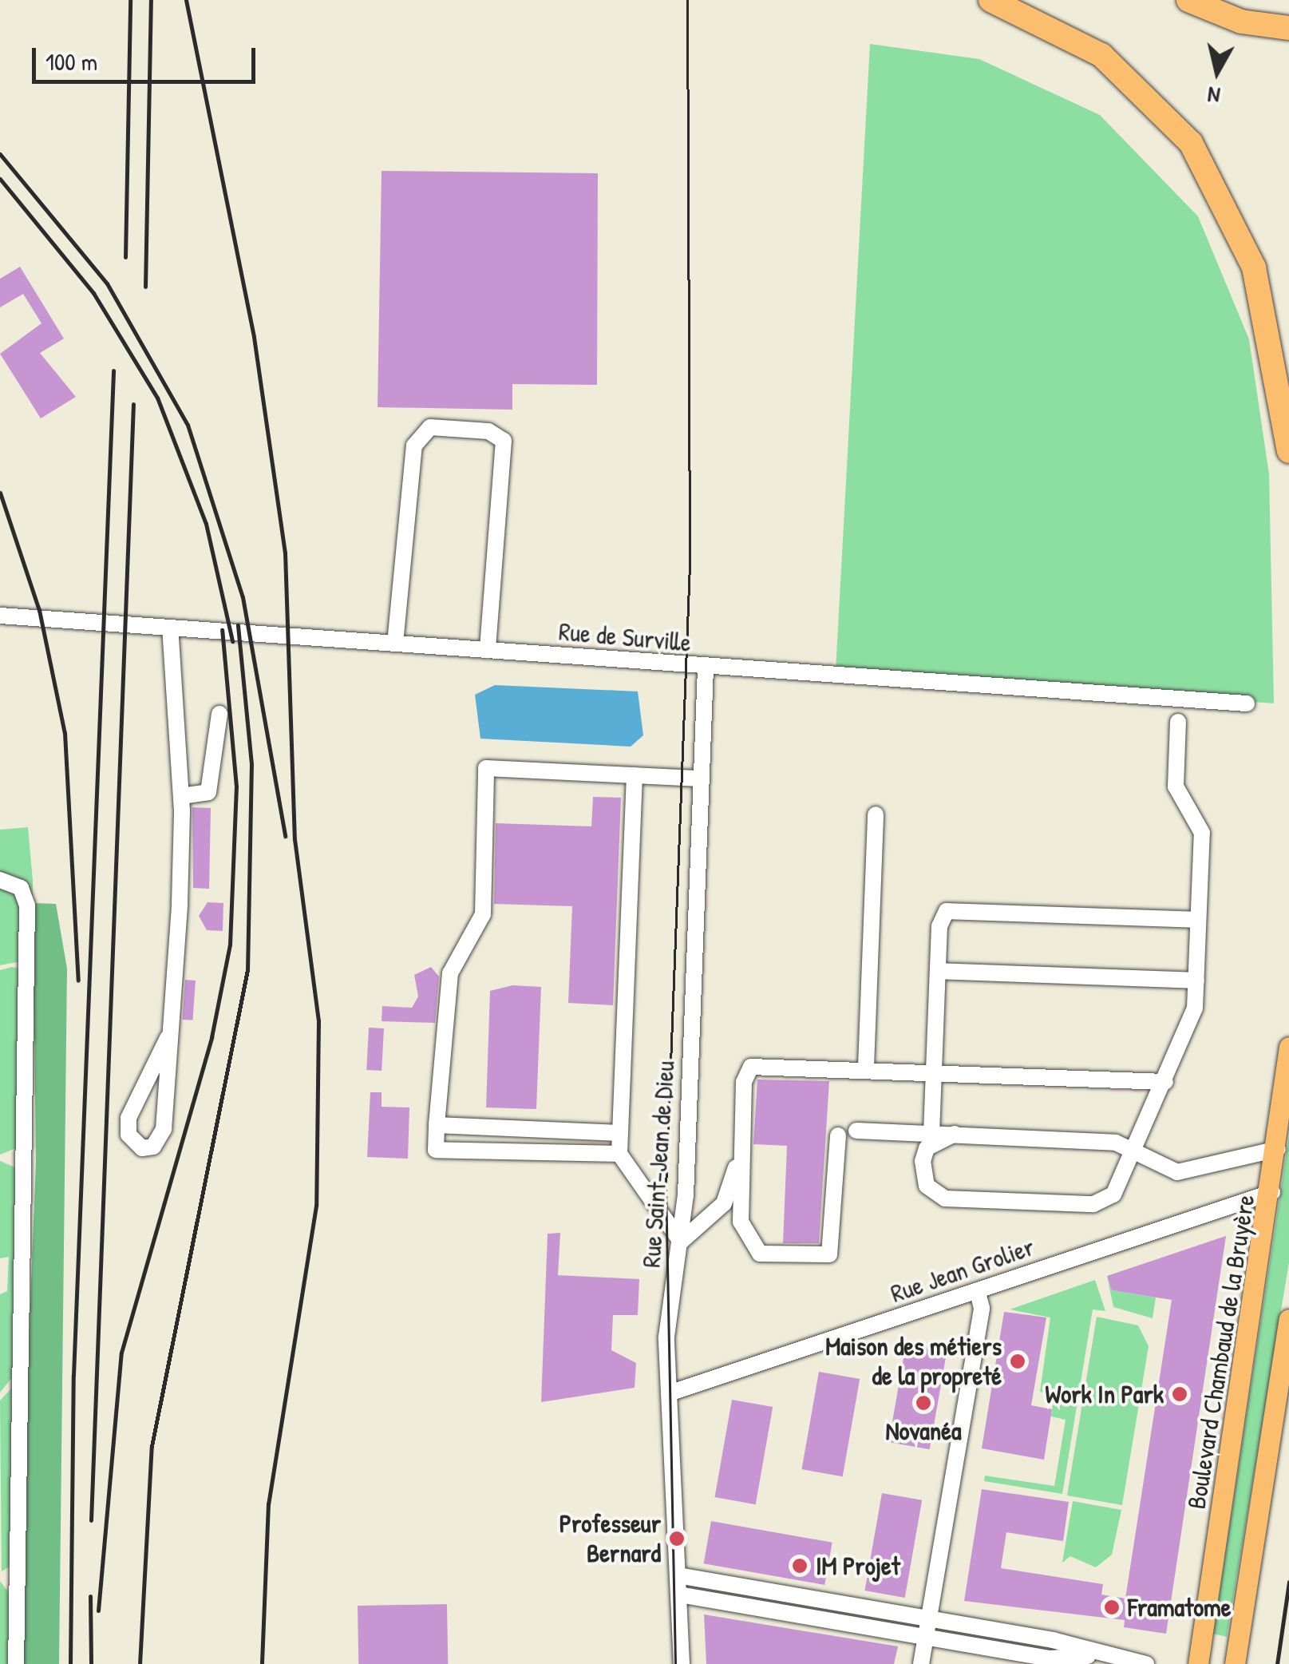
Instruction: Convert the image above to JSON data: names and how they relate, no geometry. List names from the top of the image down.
{
  "streets": {
    "main road": ["Boulevard Chambaud de la Bruyère"],
    "street": ["Rue de Surville", "Rue Saint-Jean de Dieu", "Rue Jean Grolier"]
  },
  "crossings": [
    ["Rue de Surville", "Rue Saint-Jean de Dieu"],
    ["Rue Saint-Jean de Dieu", "Rue Jean Grolier"],
    ["Rue Jean Grolier", "Boulevard Chambaud de la Bruyère"]
  ],
  "places": [
    "Maison des métiers de la propreté",
    "Work In Park",
    "Novanéa",
    "Professeur Bernard",
    "IM Projet",
    "Framatome"
  ],
  "scale_bar": "100 m",
  "north": "bottom"
}
